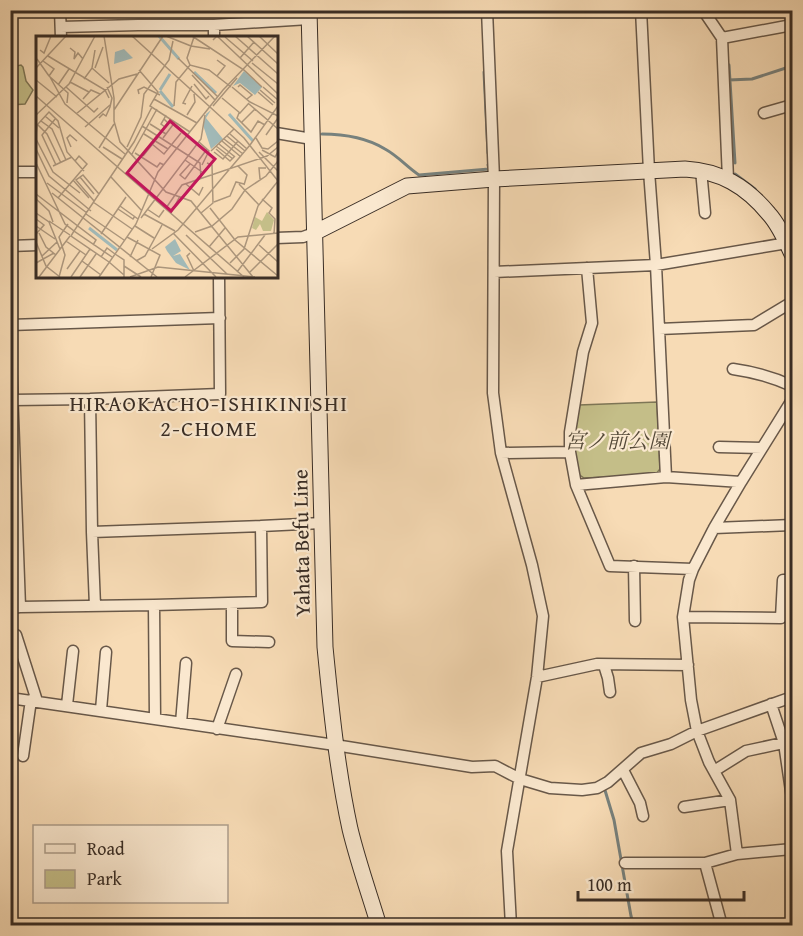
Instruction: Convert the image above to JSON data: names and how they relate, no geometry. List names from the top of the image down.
{
  "streets": {
    "main road": ["Yahata Befu Line"]
  },
  "districts": ["HIRAOKACHO-ISHIKINISHI 2-CHOME"],
  "parks": ["宮ノ前公園"],
  "legend": ["Road", "Park"],
  "scale_bar": "100 m"
}
